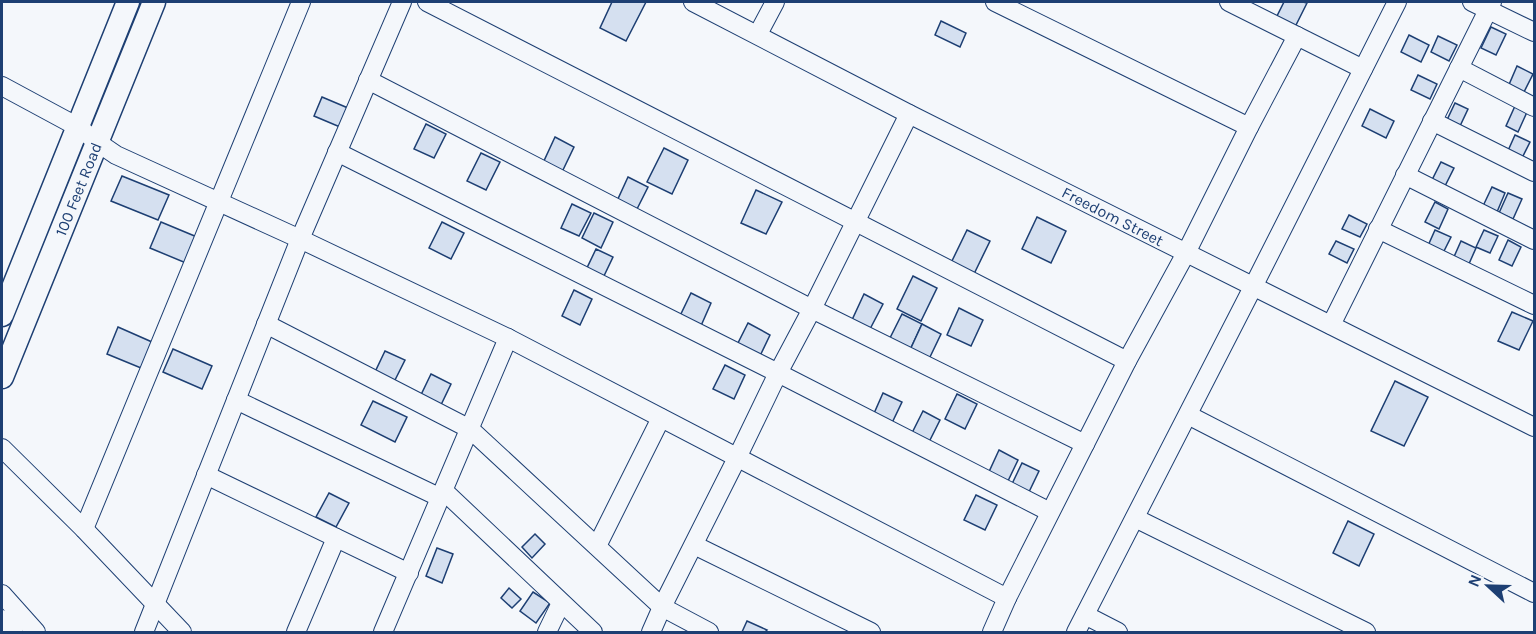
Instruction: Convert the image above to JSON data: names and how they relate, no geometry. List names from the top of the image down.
{
  "streets": {
    "main road": ["100 Feet Road"],
    "street": ["Freedom Street"]
  },
  "north": "left"
}
